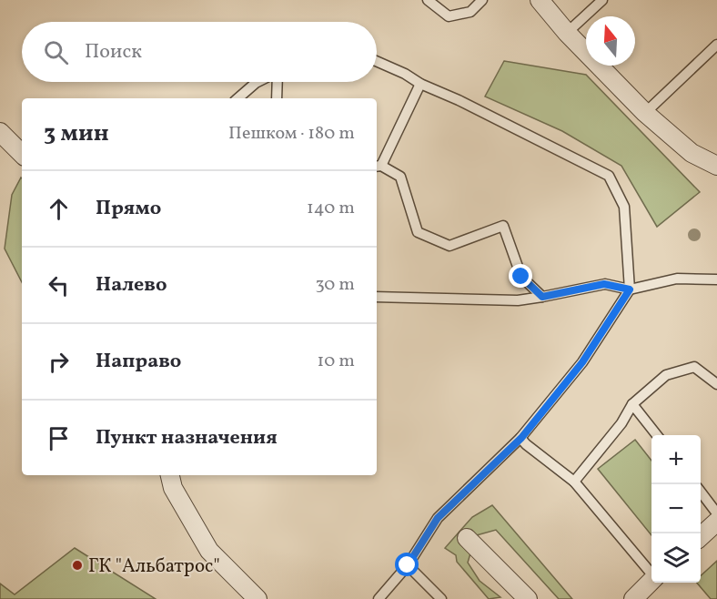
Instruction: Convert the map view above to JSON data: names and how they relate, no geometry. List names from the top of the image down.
{
  "places": ["ГК \"Альбатрос\""],
  "north": "top",
  "page": {
    "search": "Поиск",
    "heading": ["3 мин", "Пешком · 180 m"],
    "list": [
      ["Прямо", "140 m"],
      ["Налево", "30 m"],
      ["Направо", "10 m"],
      "Пункт назначения"
    ],
    "map_buttons": ["+", "−"]
  }
}
